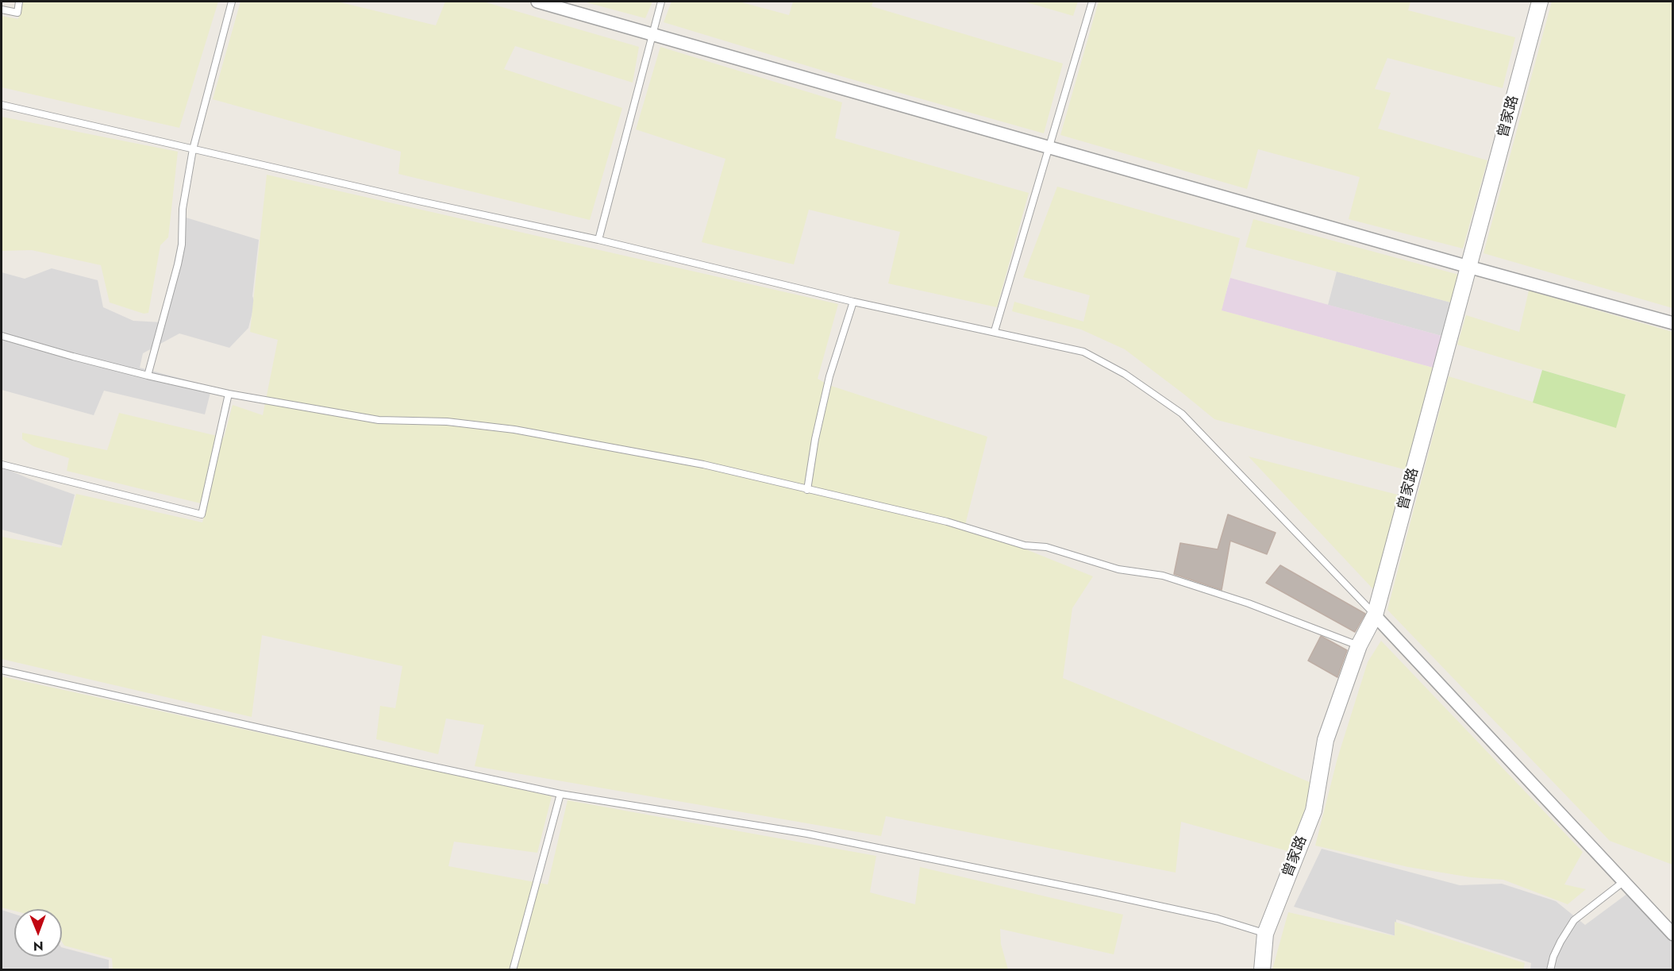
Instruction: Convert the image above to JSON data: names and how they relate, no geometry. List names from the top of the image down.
{
  "streets": {
    "street": ["曾家路"]
  },
  "north": "bottom"
}
